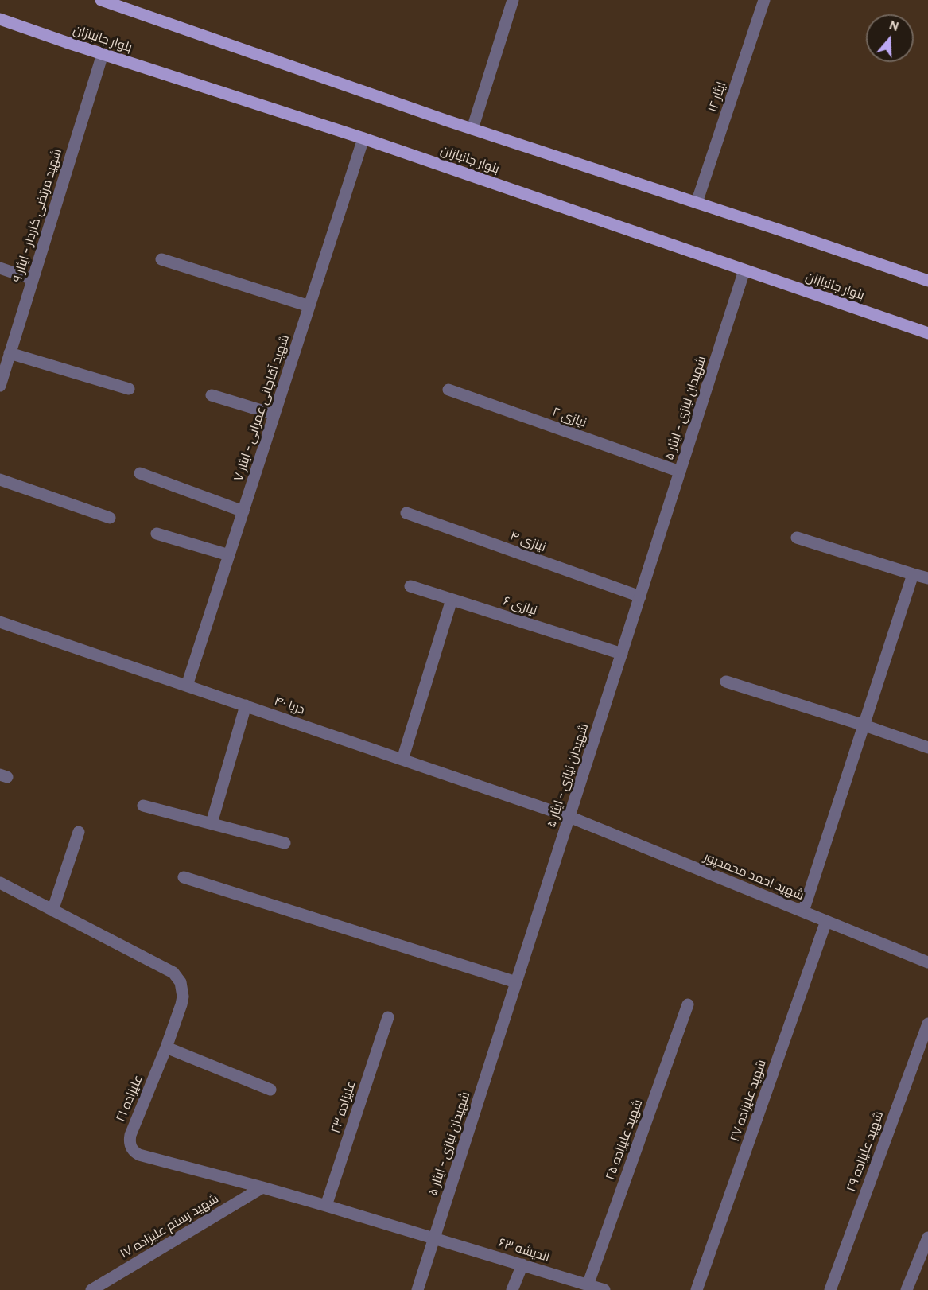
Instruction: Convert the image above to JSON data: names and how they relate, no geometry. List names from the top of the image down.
{
  "streets": {
    "main road": ["بلوار جانبازان"],
    "street": [
      "ایثار ۱۲",
      "شهید مرتضی کاردار - ایثار ۹",
      "شهید آقاجانی عمرانی - ایثار ۷",
      "شهیدان نیازی - ایثار ۵",
      "نیازی ۲",
      "نیازی ۴",
      "نیازی ۶",
      "دریا ۴۰",
      "شهید احمد محمدپور",
      "علیزاده ۲۱",
      "شهید علیزاده ۲۷",
      "علیزاده ۲۳",
      "شهید علیزاده ۲۵",
      "شهید علیزاده ۲۹",
      "۱۷ شهید رستم علیزاده",
      "اندیشه ۶۳"
    ]
  },
  "crossings": [
    ["بلوار جانبازان", "شهید مرتضی کاردار - ایثار ۹"],
    ["بلوار جانبازان", "شهید آقاجانی عمرانی - ایثار ۷"],
    ["بلوار جانبازان", "شهیدان نیازی - ایثار ۵"],
    ["شهید آقاجانی عمرانی - ایثار ۷", "دریا ۴۰"],
    ["شهیدان نیازی - ایثار ۵", "نیازی ۲"],
    ["شهیدان نیازی - ایثار ۵", "نیازی ۴"],
    ["شهیدان نیازی - ایثار ۵", "نیازی ۶"],
    ["شهیدان نیازی - ایثار ۵", "دریا ۴۰"],
    ["شهیدان نیازی - ایثار ۵", "شهید احمد محمدپور"],
    ["شهیدان نیازی - ایثار ۵", "علیزاده ۲۱"],
    ["شهیدان نیازی - ایثار ۵", "اندیشه ۶۳"],
    ["دریا ۴۰", "شهید احمد محمدپور"],
    ["شهید احمد محمدپور", "شهید علیزاده ۲۷"],
    ["علیزاده ۲۱", "علیزاده ۲۳"],
    ["علیزاده ۲۱", "۱۷ شهید رستم علیزاده"],
    ["علیزاده ۲۱", "اندیشه ۶۳"],
    ["شهید علیزاده ۲۵", "اندیشه ۶۳"]
  ],
  "north": "top"
}
